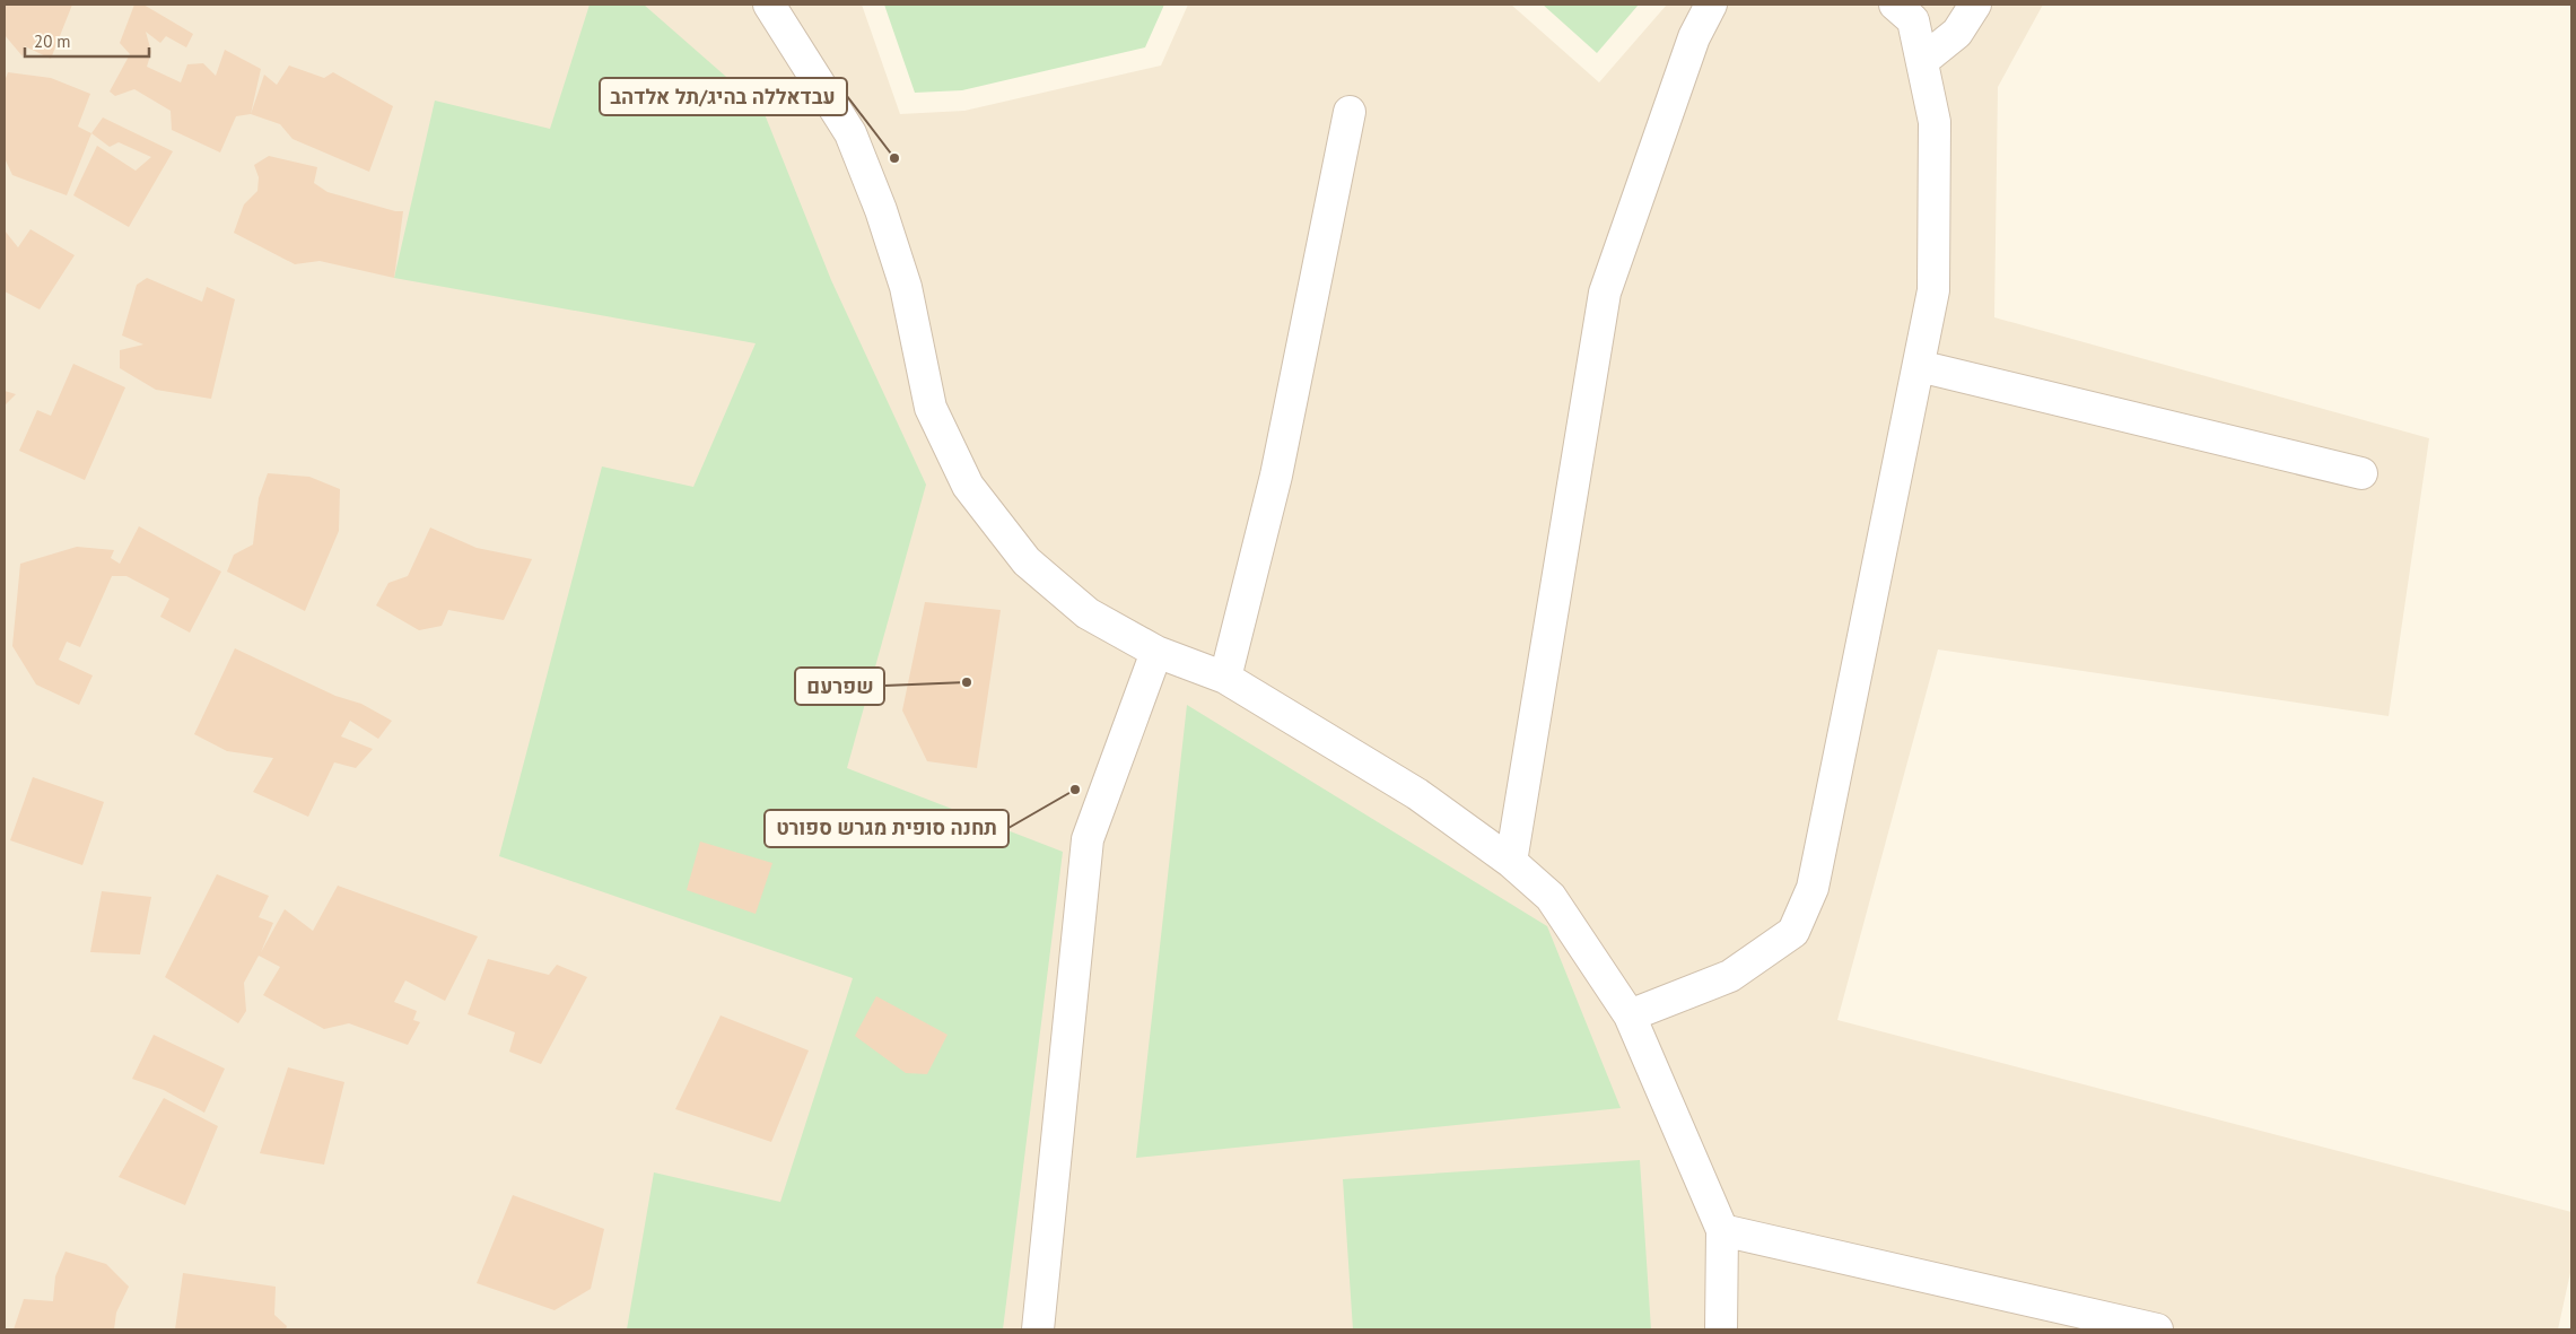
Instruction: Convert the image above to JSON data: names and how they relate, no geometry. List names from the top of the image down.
{
  "places": ["עבדאללה בהיג/תל אלדהב", "שפרעם", "תחנה סופית מגרש ספורט"],
  "scale_bar": "20 m"
}
